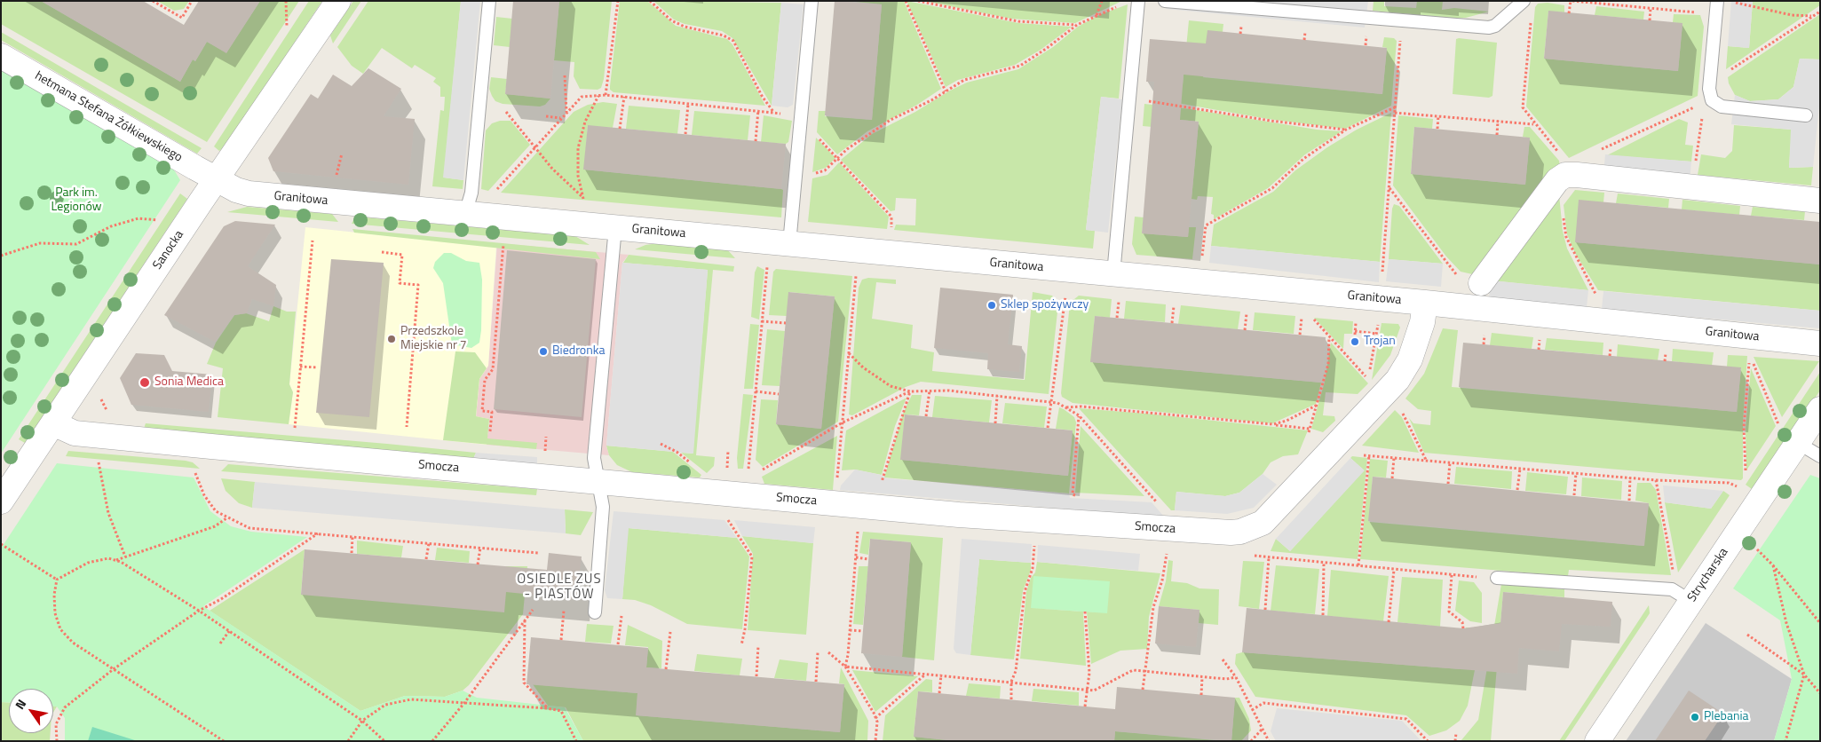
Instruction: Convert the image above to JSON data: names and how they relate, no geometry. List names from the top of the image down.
{
  "streets": {
    "street": [
      "hetmana Stefana Żółkiewskiego",
      "Granitowa",
      "Sanocka",
      "Smocza",
      "Strycharska"
    ]
  },
  "crossings": [
    ["hetmana Stefana Żółkiewskiego", "Granitowa"],
    ["hetmana Stefana Żółkiewskiego", "Sanocka"],
    ["Granitowa", "Sanocka"],
    ["Granitowa", "Smocza"],
    ["Sanocka", "Smocza"]
  ],
  "districts": ["OSIEDLE ZUS - PIASTÓW"],
  "parks": ["Park im. Legionów"],
  "places": [
    "Sklep spożywczy",
    "Przedszkole Miejskie nr 7",
    "Trojan",
    "Biedronka",
    "Sonia Medica",
    "Plebania"
  ],
  "north": "top left"
}
